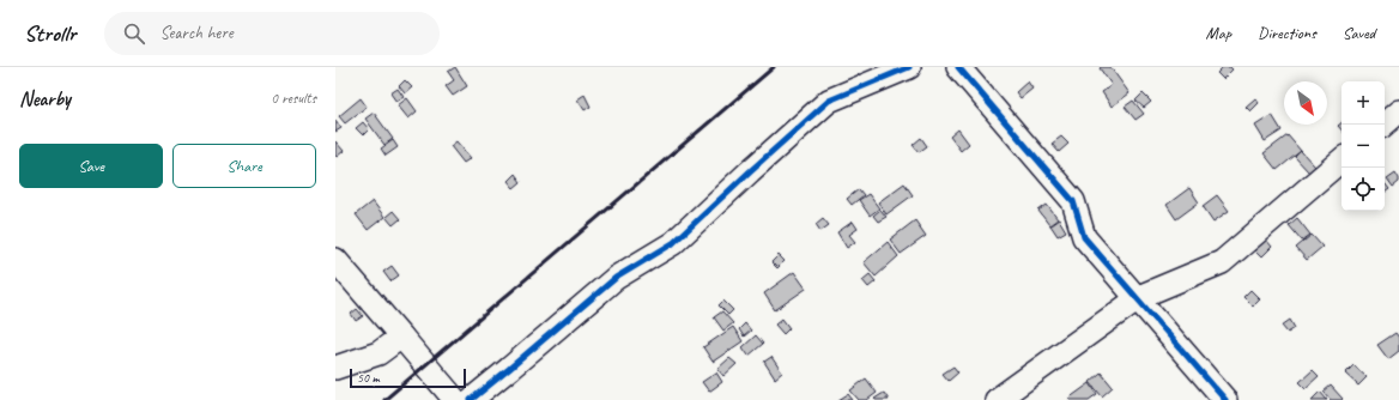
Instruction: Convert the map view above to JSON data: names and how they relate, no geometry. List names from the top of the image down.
{
  "scale_bar": "50 m",
  "north": "bottom right",
  "page": {
    "header": "Strollr",
    "search": "Search here",
    "nav": ["Map", "Directions", "Saved"],
    "heading": ["Nearby", "0 results"],
    "map_buttons": ["+", "−"],
    "buttons": ["Save", "Share"],
    "scale": "50 m"
  }
}
